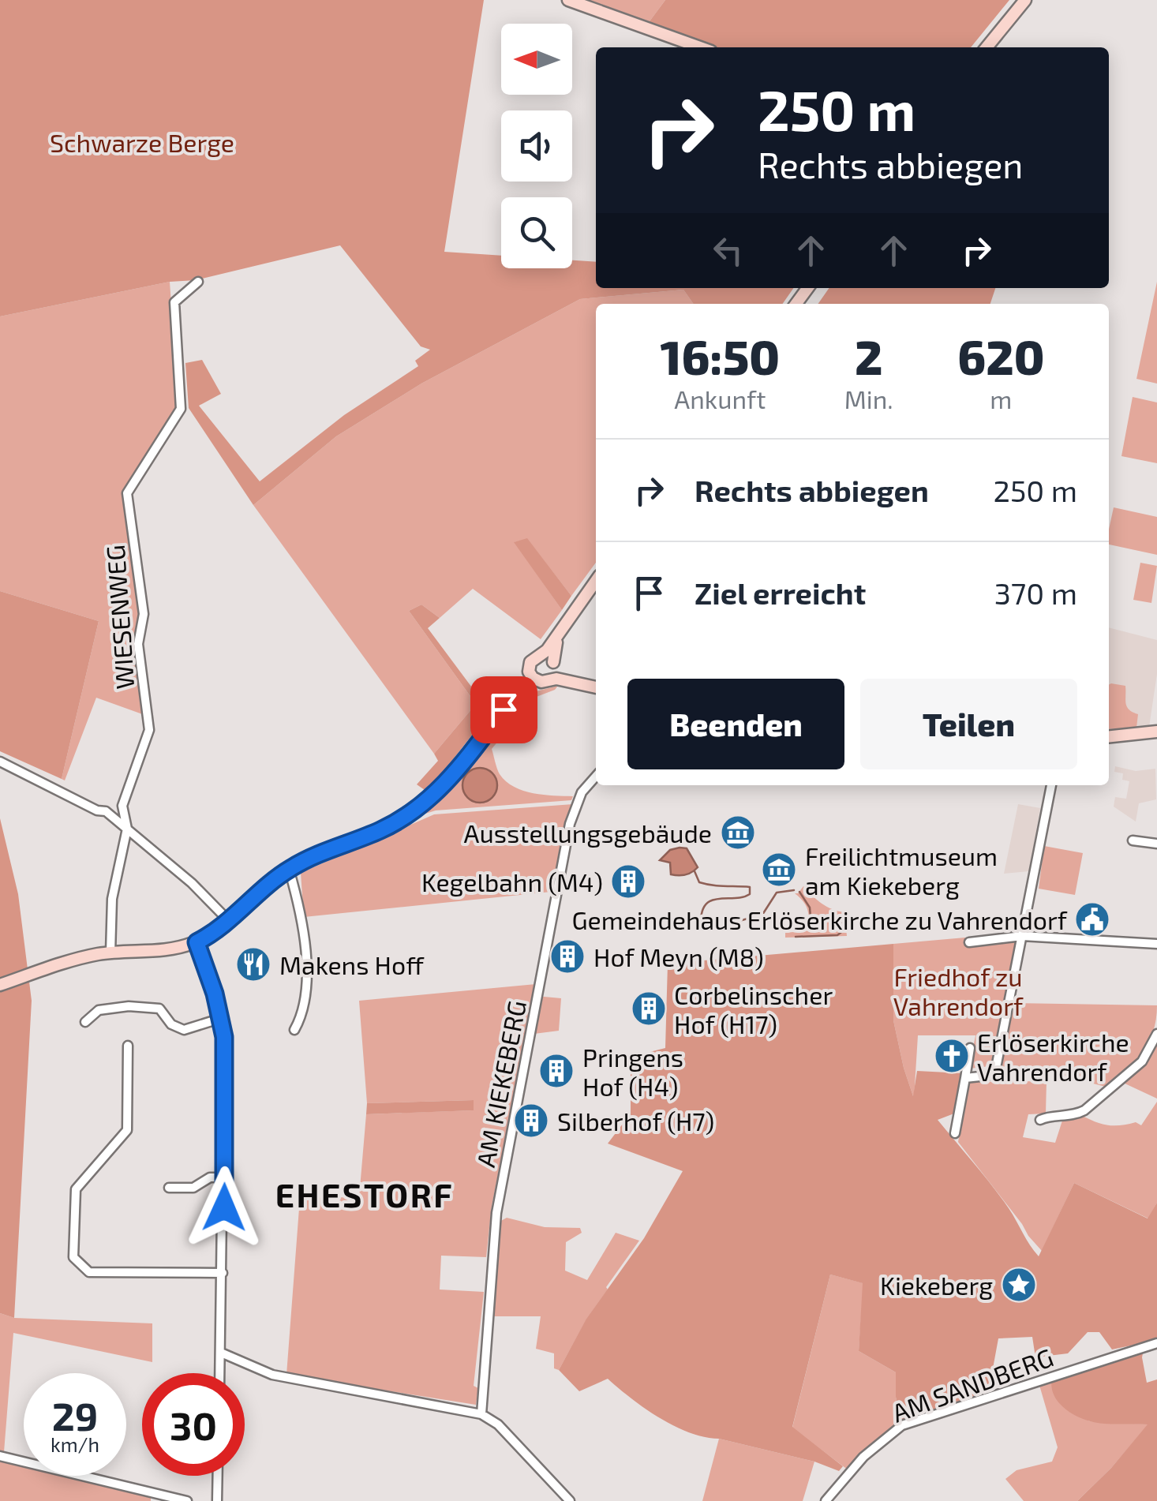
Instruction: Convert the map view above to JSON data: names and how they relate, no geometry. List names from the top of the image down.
{
  "streets": {
    "street": ["WIESENWEG", "AM KIEKEBERG", "AM SANDBERG"]
  },
  "districts": ["EHESTORF"],
  "parks": ["Schwarze Berge", "Friedhof zu Vahrendorf"],
  "places": {
    "museum": ["Ausstellungsgebäude", "Freilichtmuseum am Kiekeberg"],
    "building": [
      "Kegelbahn (M4)",
      "Hof Meyn (M8)",
      "Corbelinscher Hof (H17)",
      "Pringens Hof (H4)",
      "Silberhof (H7)"
    ],
    "public building": ["Gemeindehaus Erlöserkirche zu Vahrendorf"],
    "restaurant": ["Makens Hoff"],
    "church": ["Erlöserkirche Vahrendorf"],
    "place": ["Kiekeberg"]
  },
  "north": "left",
  "page": {
    "turn": ["250 m", "Rechts abbiegen"],
    "eta": [
      "16:50",
      "Ankunft",
      "2",
      "Min.",
      "620",
      "m"
    ],
    "list": [
      {
        "name": "Rechts abbiegen",
        "value": "250 m"
      },
      {
        "name": "Ziel erreicht",
        "value": "370 m"
      }
    ],
    "buttons": ["Beenden", "Teilen"],
    "speed": "29 km/h",
    "limit": "30"
  }
}
